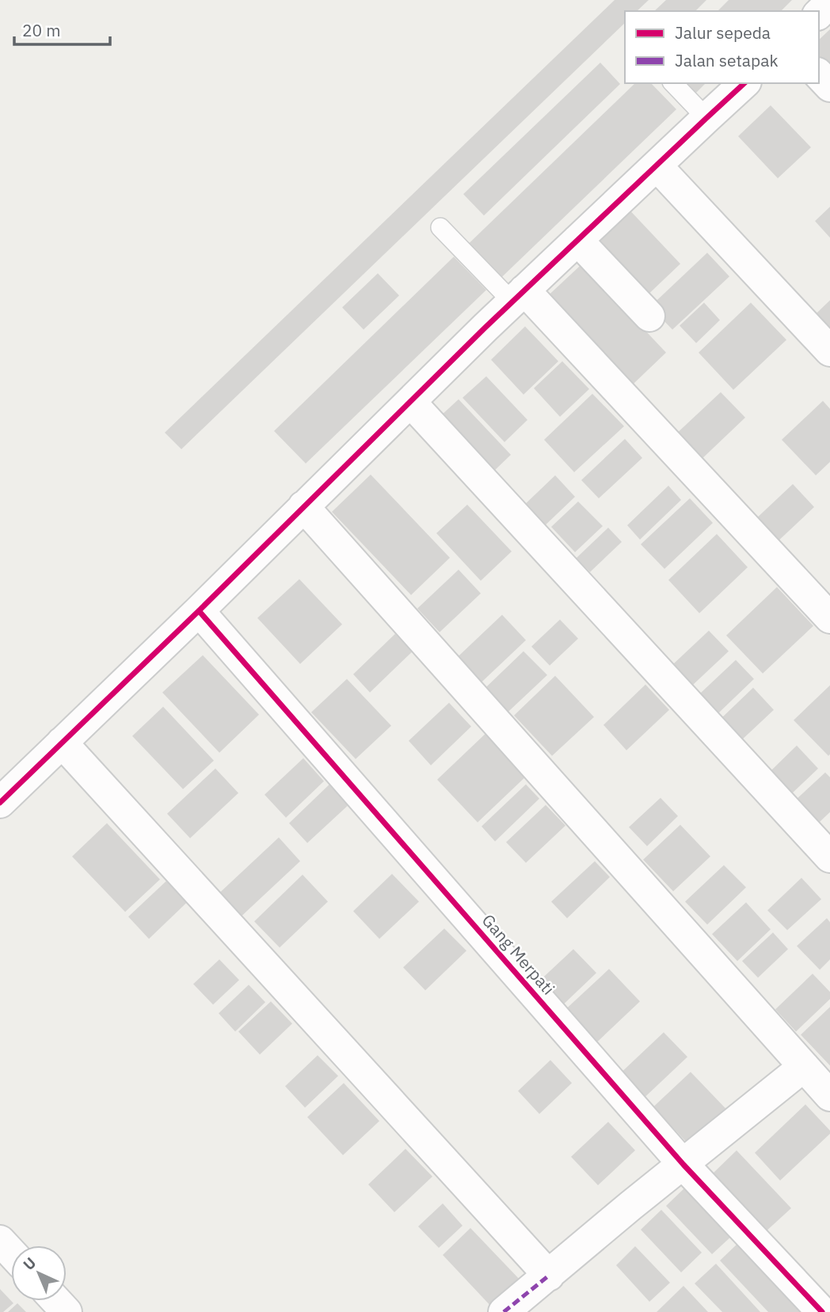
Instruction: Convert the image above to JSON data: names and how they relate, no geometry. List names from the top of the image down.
{
  "streets": {
    "street": ["Gang Merpati"]
  },
  "legend": ["Jalur sepeda", "Jalan setapak"],
  "scale_bar": "20 m",
  "north": "top left"
}
